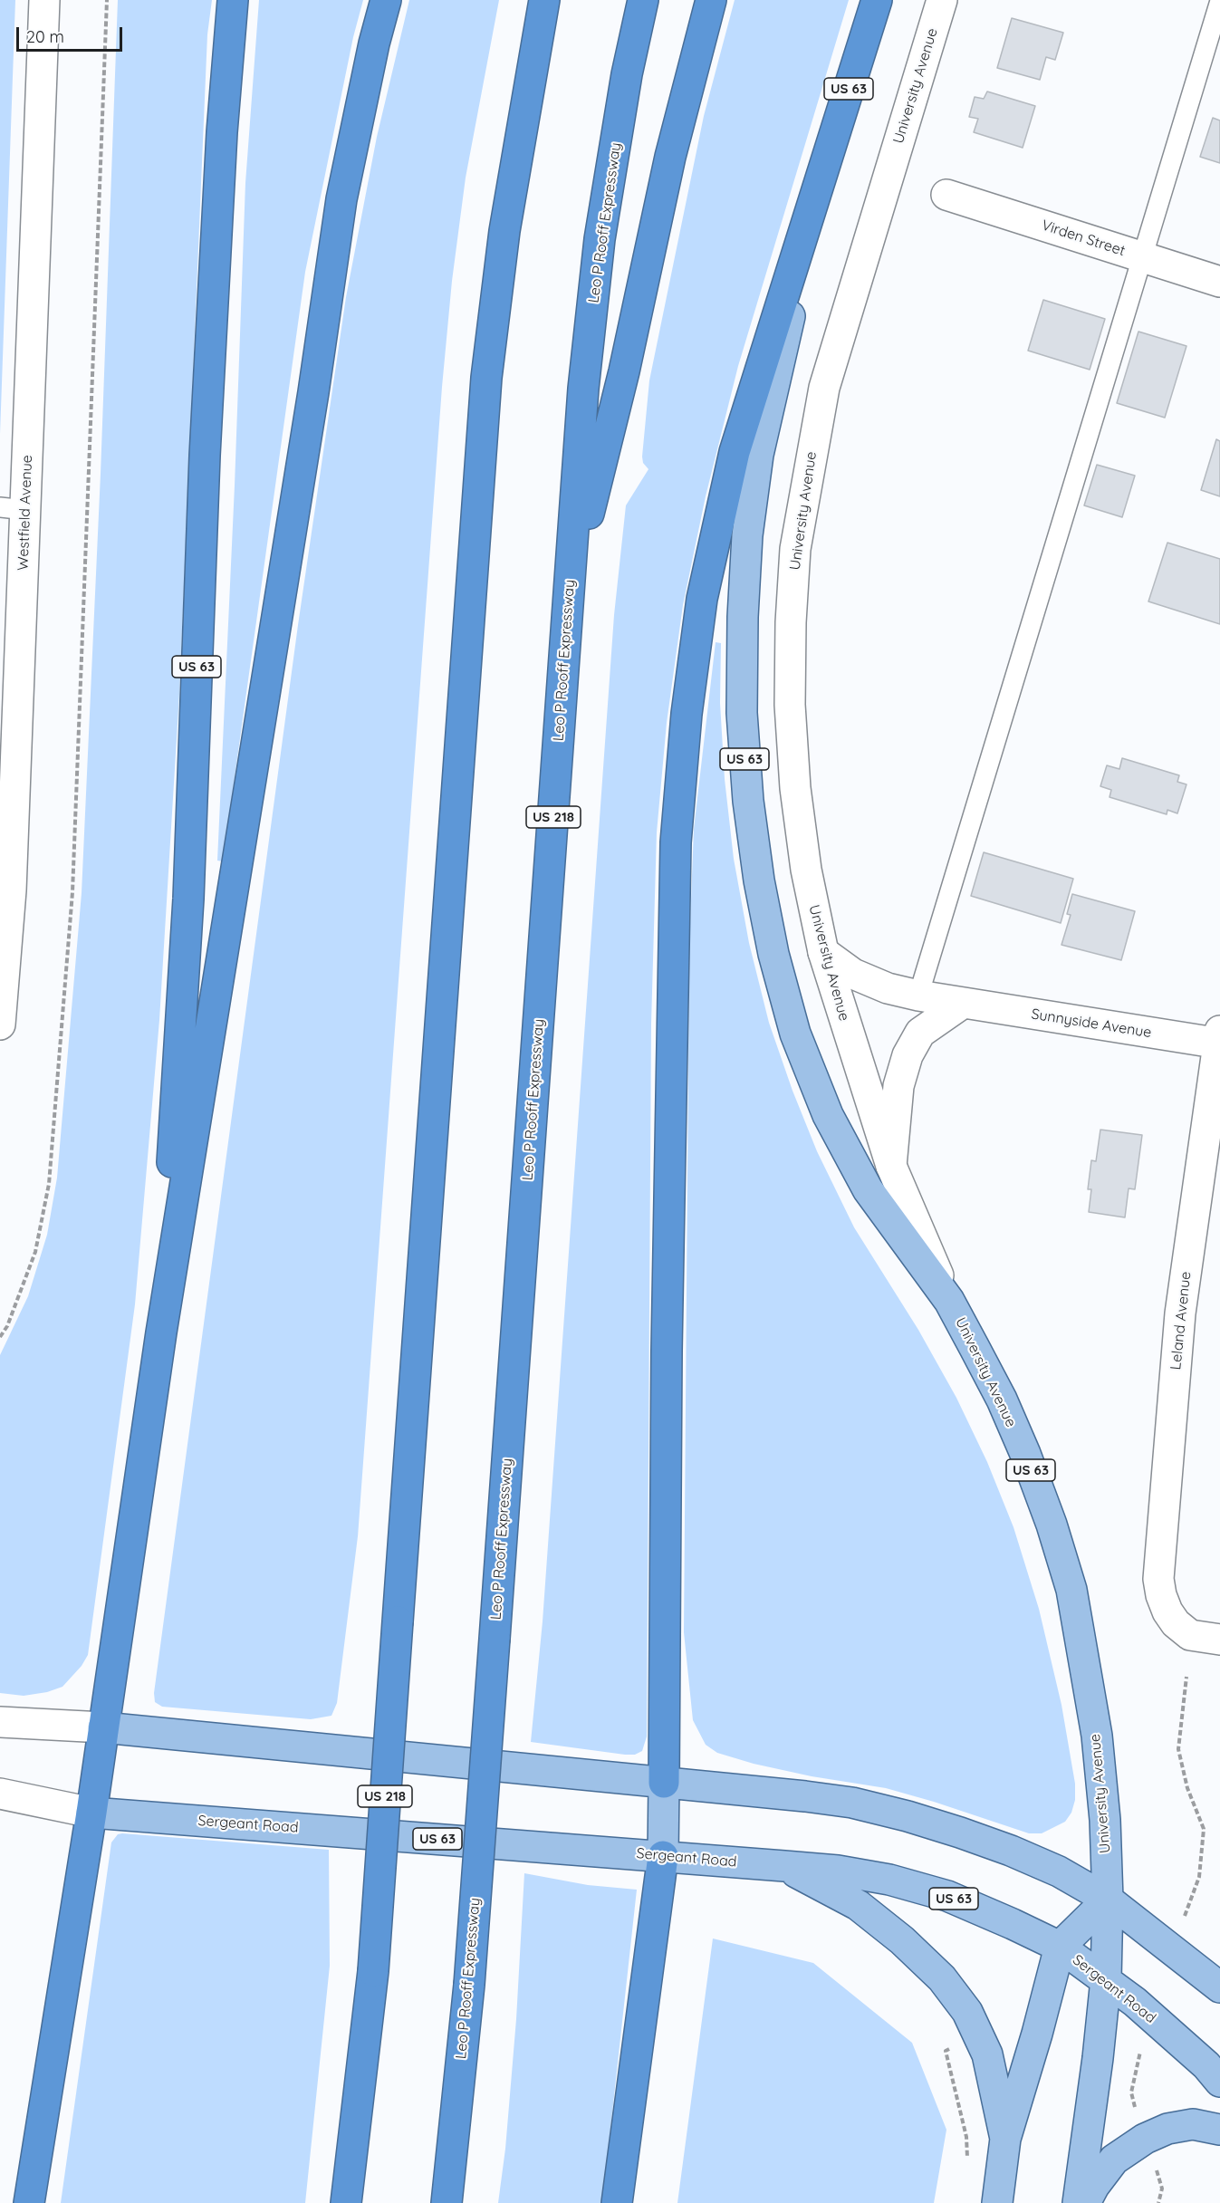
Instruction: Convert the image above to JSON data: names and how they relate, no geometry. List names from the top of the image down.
{
  "streets": {
    "highway": ["US 63", "Leo P Rooff Expressway", "US 218"],
    "main road": ["University Avenue", "Sergeant Road"],
    "street": [
      "Virden Street",
      "Westfield Avenue",
      "Sunnyside Avenue",
      "Leland Avenue"
    ]
  },
  "crossings": [
    ["University Avenue", "US 63"],
    ["University Avenue", "Sunnyside Avenue"],
    ["University Avenue", "Sergeant Road"],
    ["US 63", "Sergeant Road"],
    ["Sunnyside Avenue", "Leland Avenue"]
  ],
  "scale_bar": "20 m"
}
